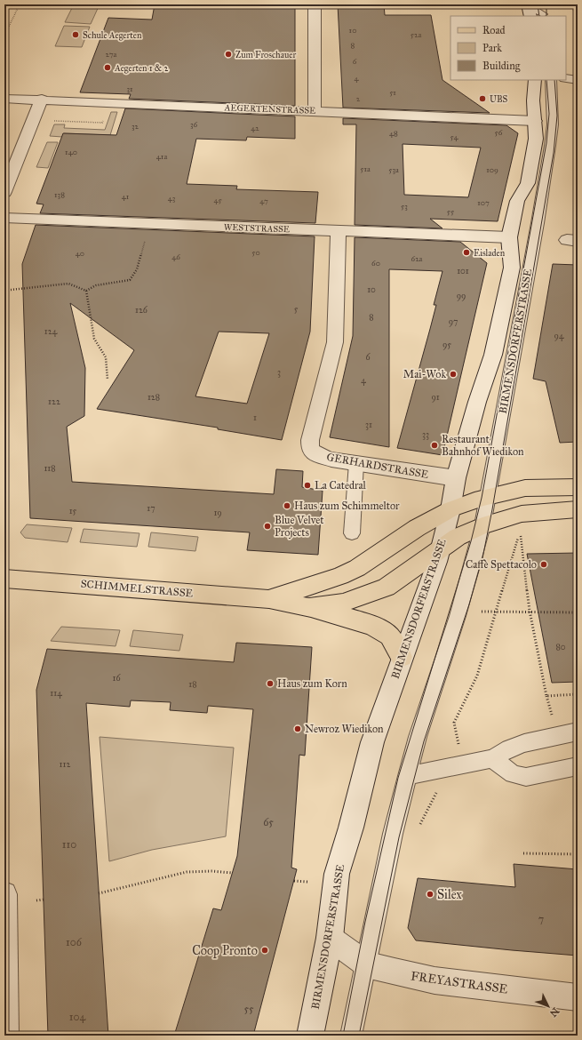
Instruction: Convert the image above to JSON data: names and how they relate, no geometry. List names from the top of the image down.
{
  "streets": {
    "main road": ["SCHIMMELSTRASSE"],
    "street": [
      "AEGERTENSTRASSE",
      "WESTSTRASSE",
      "BIRMENSDORFERSTRASSE",
      "GERHARDSTRASSE",
      "FREYASTRASSE"
    ]
  },
  "crossings": [
    ["AEGERTENSTRASSE", "BIRMENSDORFERSTRASSE"],
    ["WESTSTRASSE", "BIRMENSDORFERSTRASSE"],
    ["WESTSTRASSE", "GERHARDSTRASSE"],
    ["BIRMENSDORFERSTRASSE", "GERHARDSTRASSE"],
    ["BIRMENSDORFERSTRASSE", "SCHIMMELSTRASSE"],
    ["BIRMENSDORFERSTRASSE", "FREYASTRASSE"]
  ],
  "places": [
    "Schule Aegerten",
    "Zum Froschauer",
    "Aegerten 1 & 2",
    "UBS",
    "Eisladen",
    "Mai-Wok",
    "Restaurant Bahnhof Wiedikon",
    "La Catedral",
    "Haus zum Schimmeltor",
    "Blue Velvet Projects",
    "Caffè Spettacolo",
    "Haus zum Korn",
    "Newroz Wiedikon",
    "Silex",
    "Coop Pronto"
  ],
  "house_numbers": [
    "10",
    "52a",
    "8",
    "27a",
    "6",
    "4",
    "31",
    "51",
    "2",
    "36",
    "32",
    "42",
    "56",
    "48",
    "54",
    "140",
    "41a",
    "51a",
    "53a",
    "109",
    "138",
    "41",
    "43",
    "45",
    "47",
    "107",
    "53",
    "55",
    "50",
    "40",
    "46",
    "62a",
    "60",
    "101",
    "10",
    "99",
    "5",
    "126",
    "8",
    "97",
    "124",
    "94",
    "95",
    "6",
    "3",
    "4",
    "128",
    "91",
    "122",
    "1",
    "31",
    "33",
    "118",
    "17",
    "15",
    "19",
    "80",
    "16",
    "18",
    "114",
    "112",
    "65",
    "110",
    "7",
    "106",
    "55",
    "104"
  ],
  "legend": ["Road", "Park", "Building"],
  "north": "bottom right"
}
